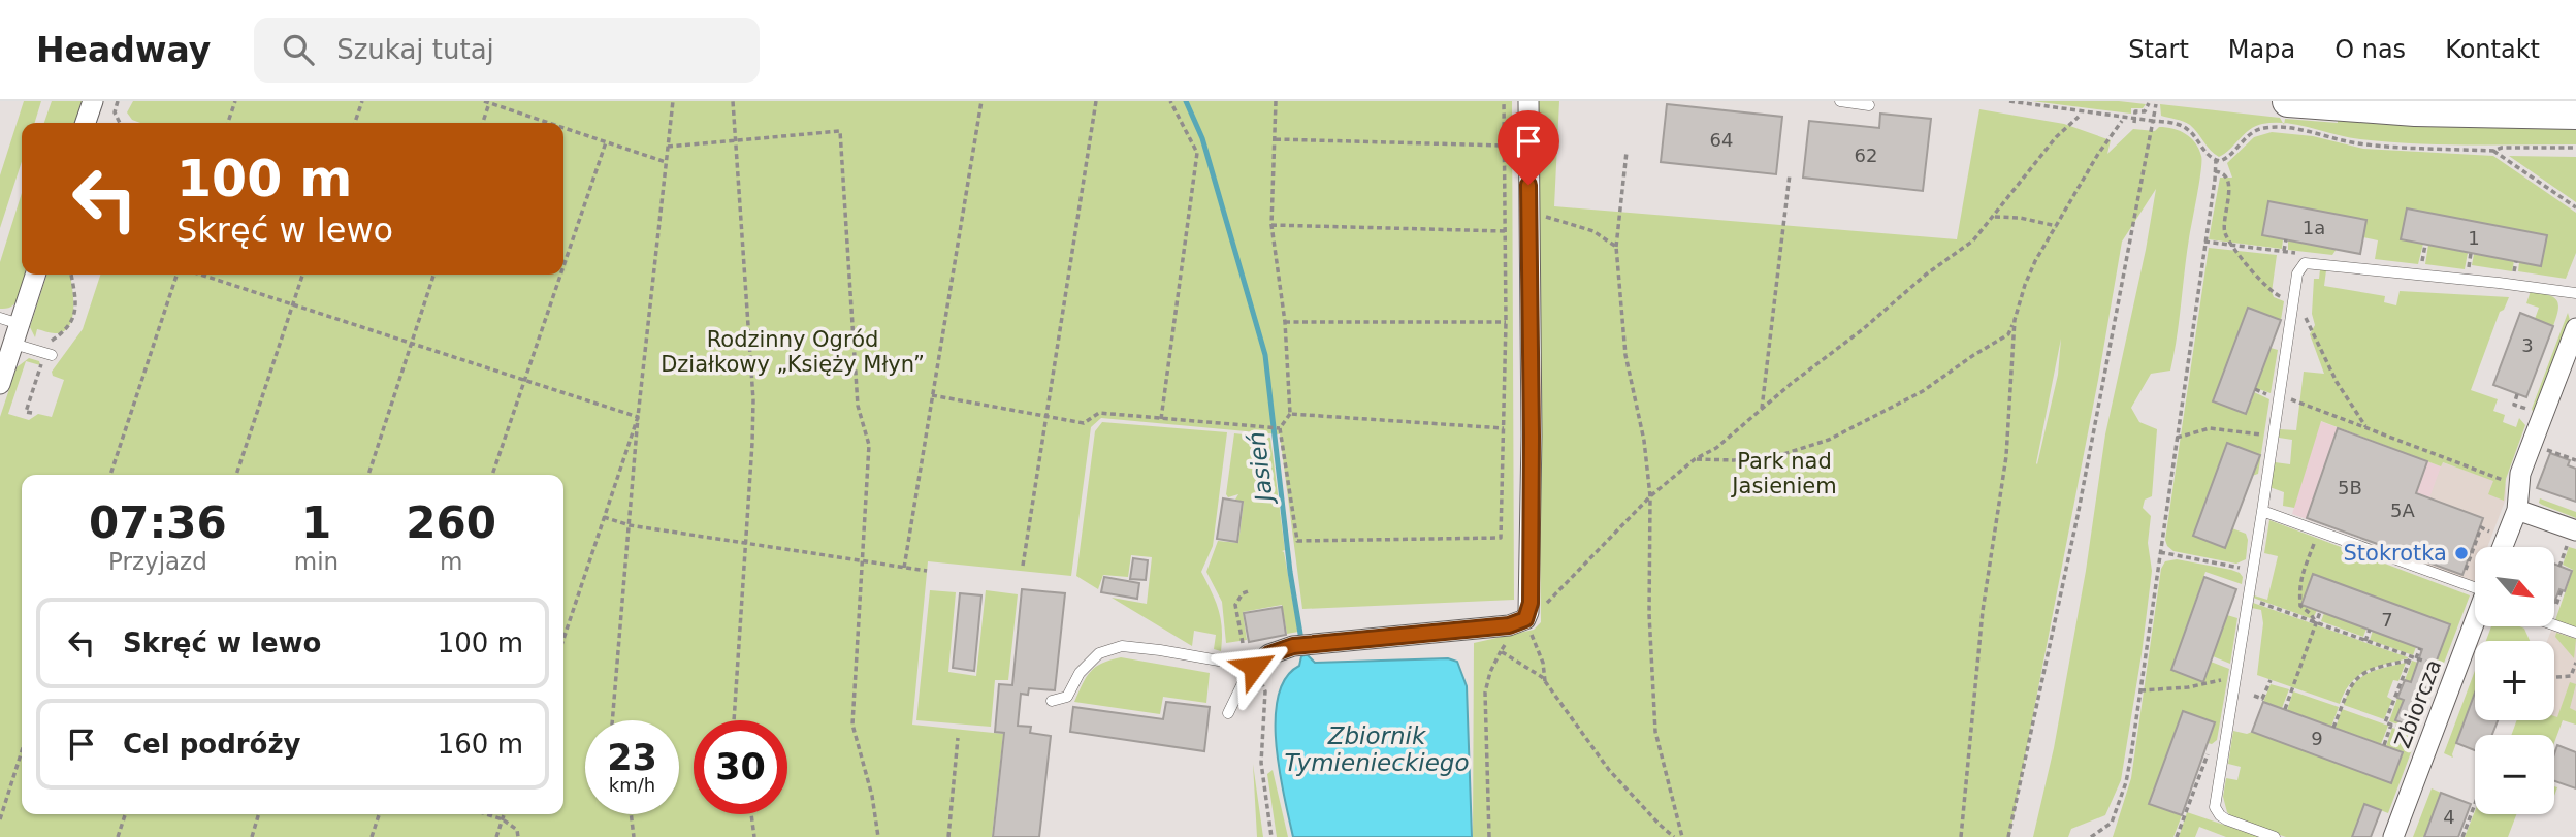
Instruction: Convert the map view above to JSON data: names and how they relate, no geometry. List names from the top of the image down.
{
  "streets": {
    "street": ["Zbiorcza"]
  },
  "water": ["Jasień", "Zbiornik Tymienieckiego"],
  "parks": ["Rodzinny Ogród Działkowy „Księży Młyn”", "Park nad Jasieniem"],
  "places": ["Stokrotka"],
  "house_numbers": [
    "64",
    "62",
    "1a",
    "1",
    "3",
    "5B",
    "5A",
    "7",
    "9",
    "4"
  ],
  "north": "bottom right",
  "page": {
    "header": "Headway",
    "search": "Szukaj tutaj",
    "nav": [
      "Start",
      "Mapa",
      "O nas",
      "Kontakt"
    ],
    "turn": ["100 m", "Skręć w lewo"],
    "eta": [
      "07:36",
      "Przyjazd",
      "1",
      "min",
      "260",
      "m"
    ],
    "map_buttons": ["+", "−"],
    "list": [
      {
        "name": "Skręć w lewo",
        "value": "100 m"
      },
      {
        "name": "Cel podróży",
        "value": "160 m"
      }
    ],
    "speed": "23 km/h",
    "limit": "30"
  }
}
